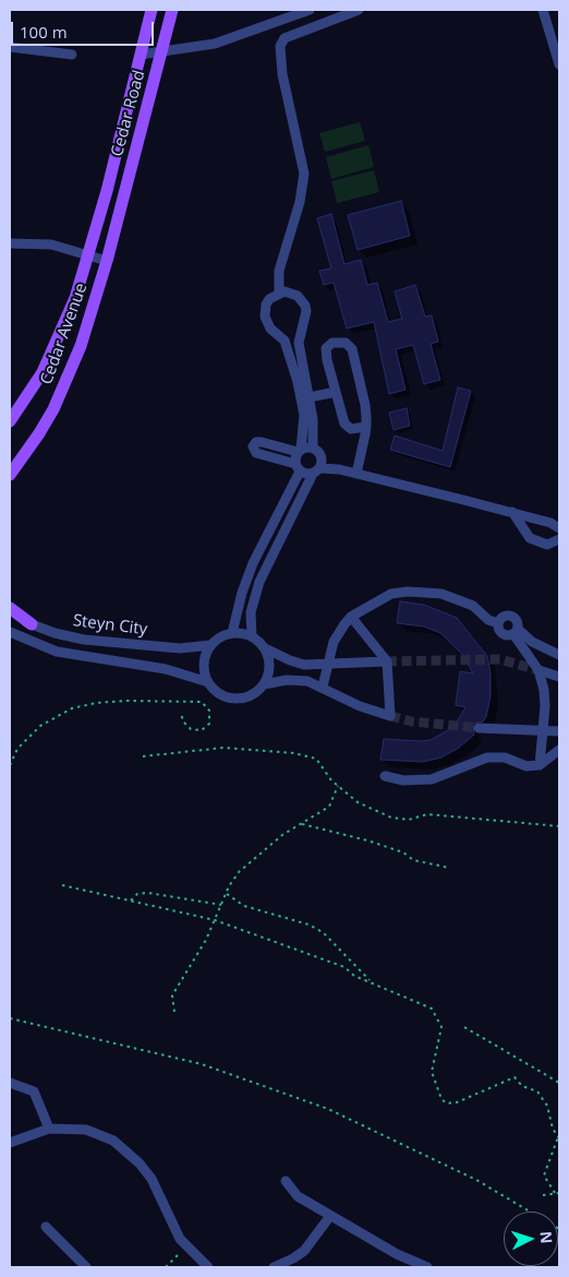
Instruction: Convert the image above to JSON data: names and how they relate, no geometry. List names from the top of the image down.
{
  "streets": {
    "main road": ["Cedar Road", "Cedar Avenue"],
    "street": ["Steyn City"]
  },
  "crossings": [
    ["Cedar Road", "Cedar Avenue"]
  ],
  "scale_bar": "100 m",
  "north": "right"
}
